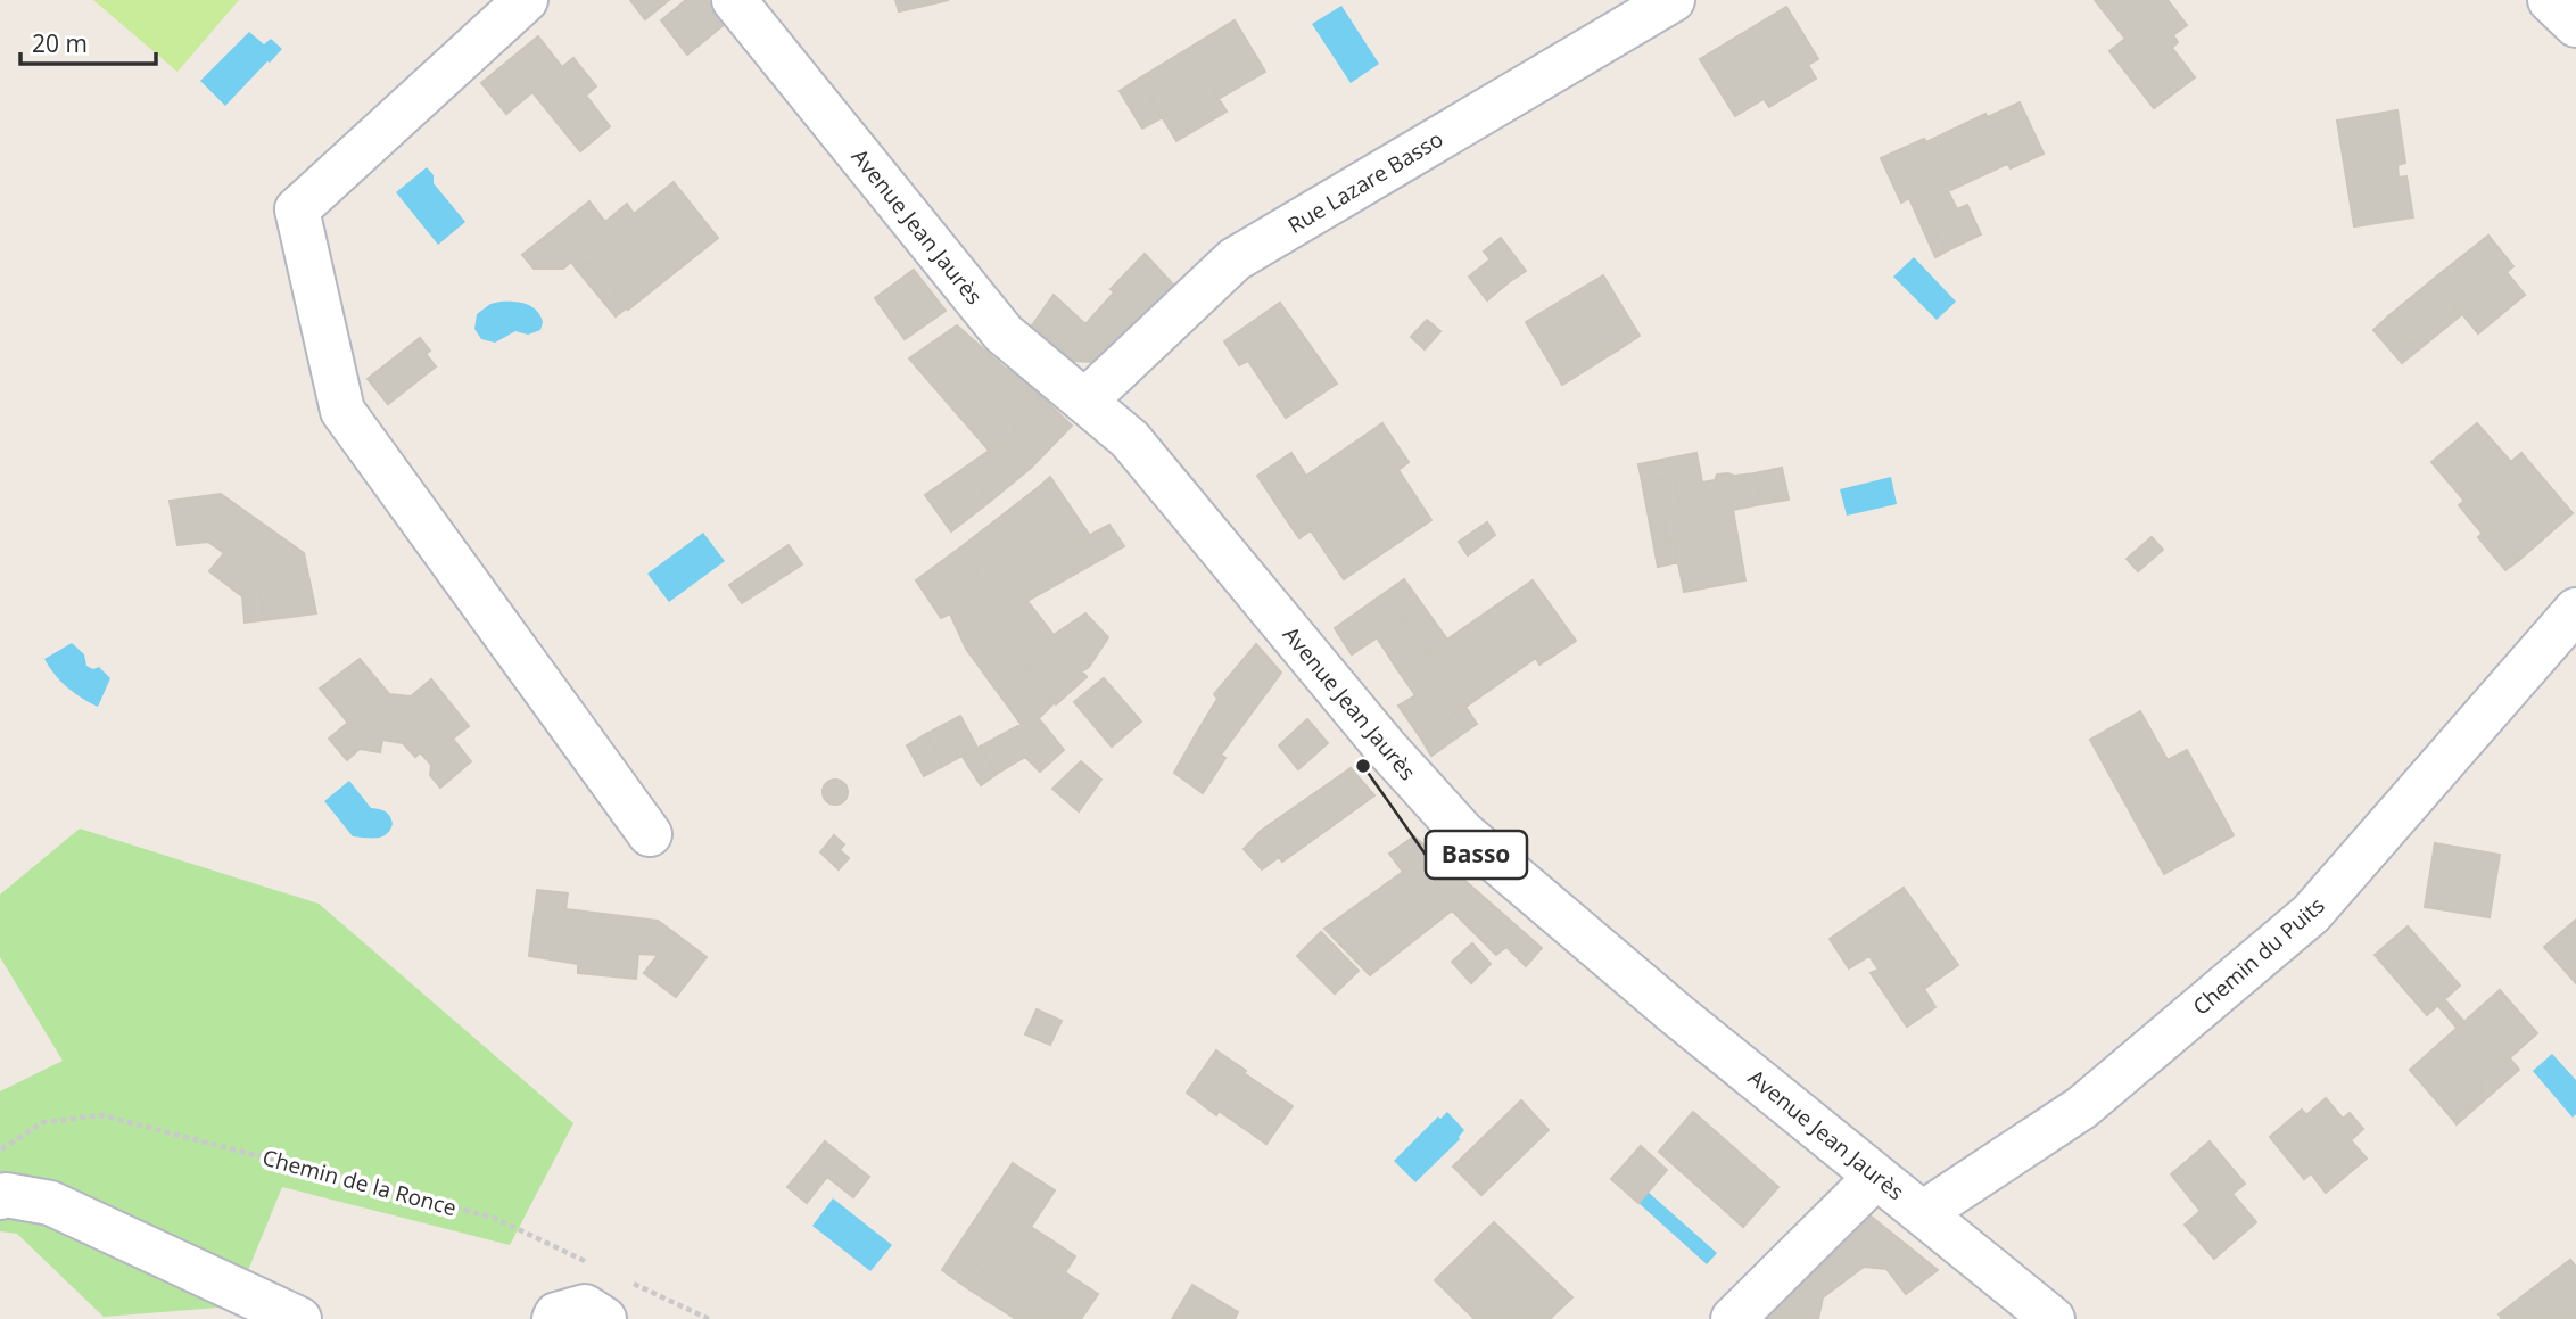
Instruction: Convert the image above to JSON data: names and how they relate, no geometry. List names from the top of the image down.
{
  "streets": {
    "street": ["Rue Lazare Basso", "Avenue Jean Jaurès", "Chemin du Puits"],
    "path": ["Chemin de la Ronce"]
  },
  "crossings": [
    ["Rue Lazare Basso", "Avenue Jean Jaurès"],
    ["Avenue Jean Jaurès", "Chemin du Puits"]
  ],
  "places": ["Basso"],
  "scale_bar": "20 m"
}
